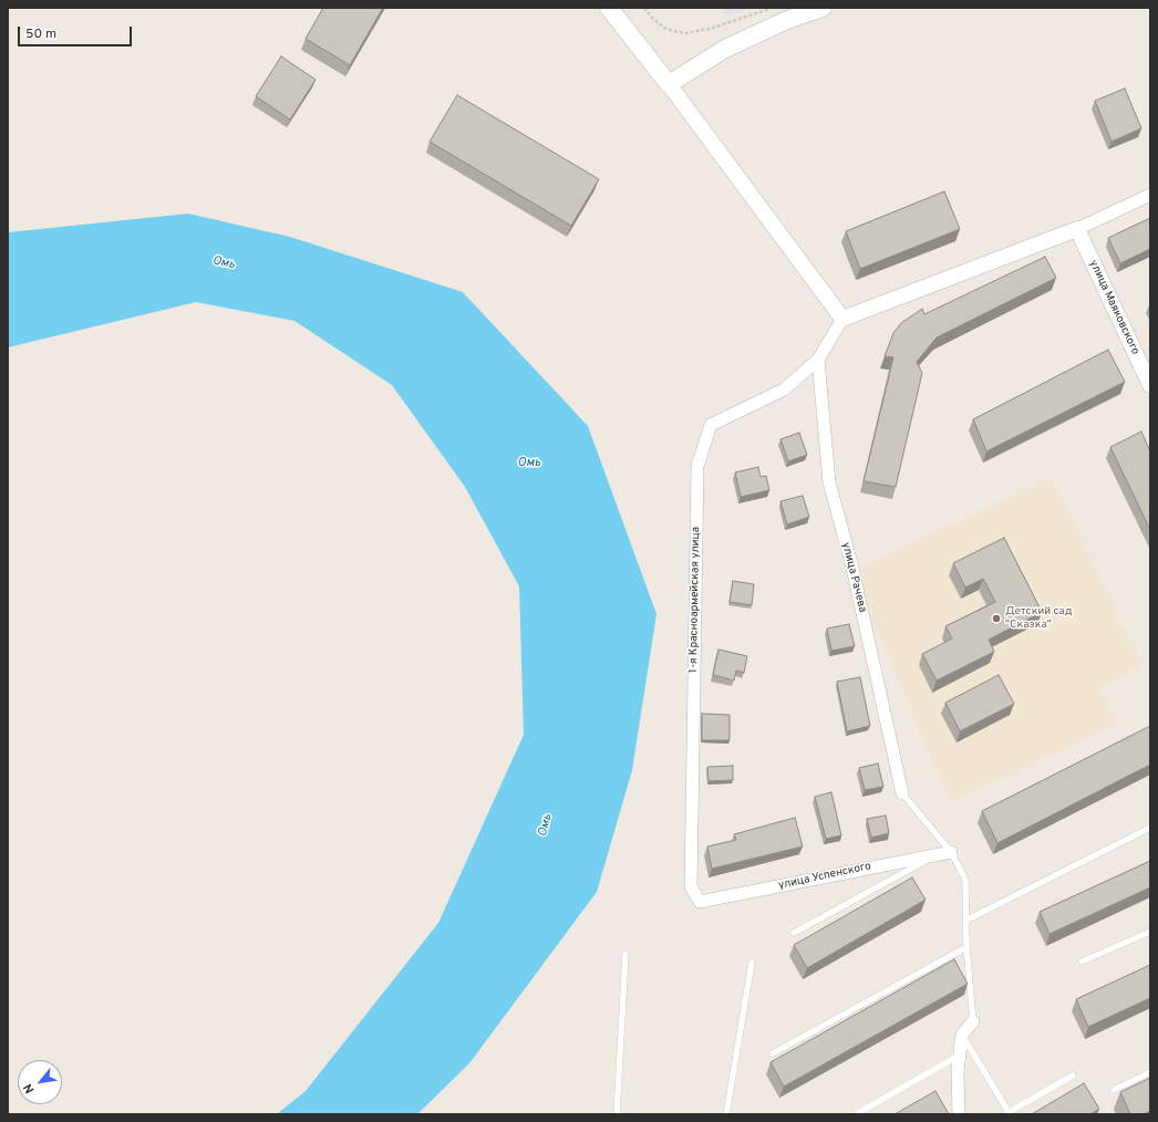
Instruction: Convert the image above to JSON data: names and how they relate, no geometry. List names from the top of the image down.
{
  "streets": {
    "street": [
      "улица Маяковского",
      "улица Рачева",
      "1-я Красноармейская улица",
      "улица Успенского"
    ]
  },
  "crossings": [
    ["улица Рачева", "1-я Красноармейская улица"],
    ["1-я Красноармейская улица", "улица Успенского"]
  ],
  "water": ["Омь"],
  "places": ["Детский сад \"Сказка\""],
  "scale_bar": "50 m",
  "north": "bottom left"
}
